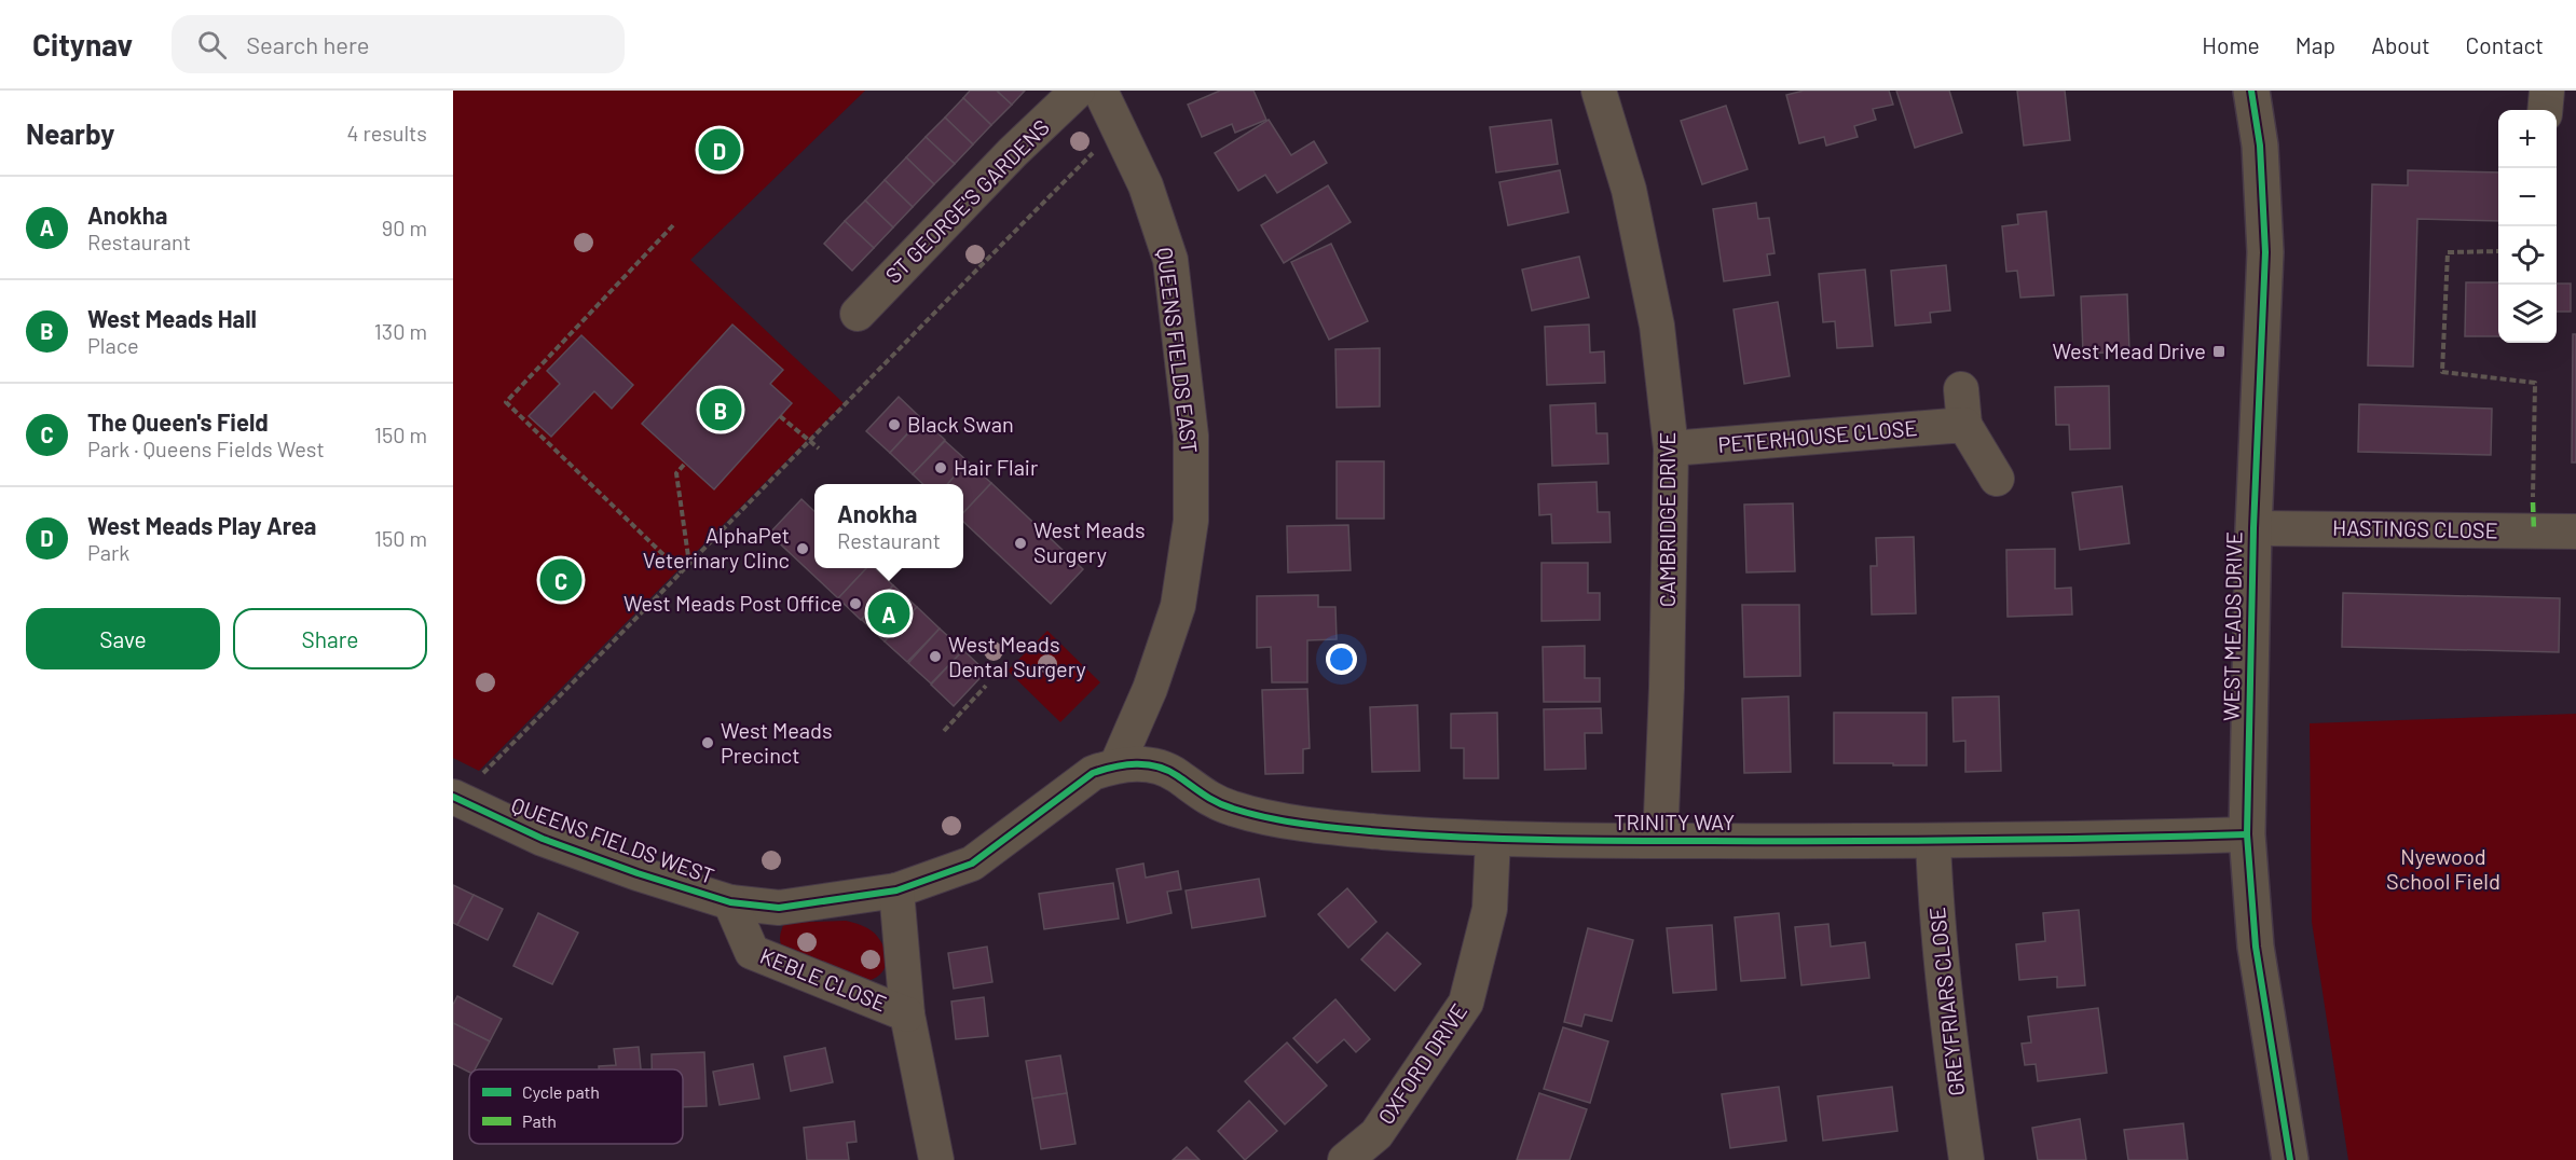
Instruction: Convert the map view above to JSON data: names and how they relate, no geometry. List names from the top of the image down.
{
  "streets": {
    "street": [
      "ST GEORGE'S GARDENS",
      "QUEENS FIELDS EAST",
      "PETERHOUSE CLOSE",
      "CAMBRIDGE DRIVE",
      "HASTINGS CLOSE",
      "WEST MEADS DRIVE",
      "TRINITY WAY",
      "QUEENS FIELDS WEST",
      "KEBLE CLOSE",
      "GREYFRIARS CLOSE",
      "OXFORD DRIVE"
    ]
  },
  "crossings": [
    ["QUEENS FIELDS EAST", "TRINITY WAY"],
    ["QUEENS FIELDS EAST", "QUEENS FIELDS WEST"],
    ["PETERHOUSE CLOSE", "CAMBRIDGE DRIVE"],
    ["CAMBRIDGE DRIVE", "TRINITY WAY"],
    ["HASTINGS CLOSE", "WEST MEADS DRIVE"],
    ["WEST MEADS DRIVE", "TRINITY WAY"],
    ["TRINITY WAY", "QUEENS FIELDS WEST"],
    ["TRINITY WAY", "GREYFRIARS CLOSE"],
    ["TRINITY WAY", "OXFORD DRIVE"],
    ["QUEENS FIELDS WEST", "KEBLE CLOSE"]
  ],
  "parks": ["Nyewood School Field"],
  "places": {
    "transit": ["West Mead Drive"],
    "other": [
      "Black Swan",
      "Hair Flair",
      "West Meads Surgery",
      "AlphaPet Veterinary Clinc",
      "West Meads Post Office",
      "West Meads Dental Surgery",
      "West Meads Precinct"
    ]
  },
  "legend": ["Cycle path", "Path"],
  "page": {
    "header": "Citynav",
    "search": "Search here",
    "nav": [
      "Home",
      "Map",
      "About",
      "Contact"
    ],
    "heading": ["Nearby", "4 results"],
    "map_buttons": ["+", "−"],
    "pins": [
      "D",
      "B",
      "C",
      "A"
    ],
    "list": [
      {
        "mark": "A",
        "name": "Anokha",
        "note": "Restaurant",
        "value": "90 m"
      },
      {
        "mark": "B",
        "name": "West Meads Hall",
        "note": "Place",
        "value": "130 m"
      },
      {
        "mark": "C",
        "name": "The Queen's Field",
        "note": "Park · Queens Fields West",
        "value": "150 m"
      },
      {
        "mark": "D",
        "name": "West Meads Play Area",
        "note": "Park",
        "value": "150 m"
      }
    ],
    "popup": ["Anokha", "Restaurant"],
    "buttons": ["Save", "Share"]
  }
}
